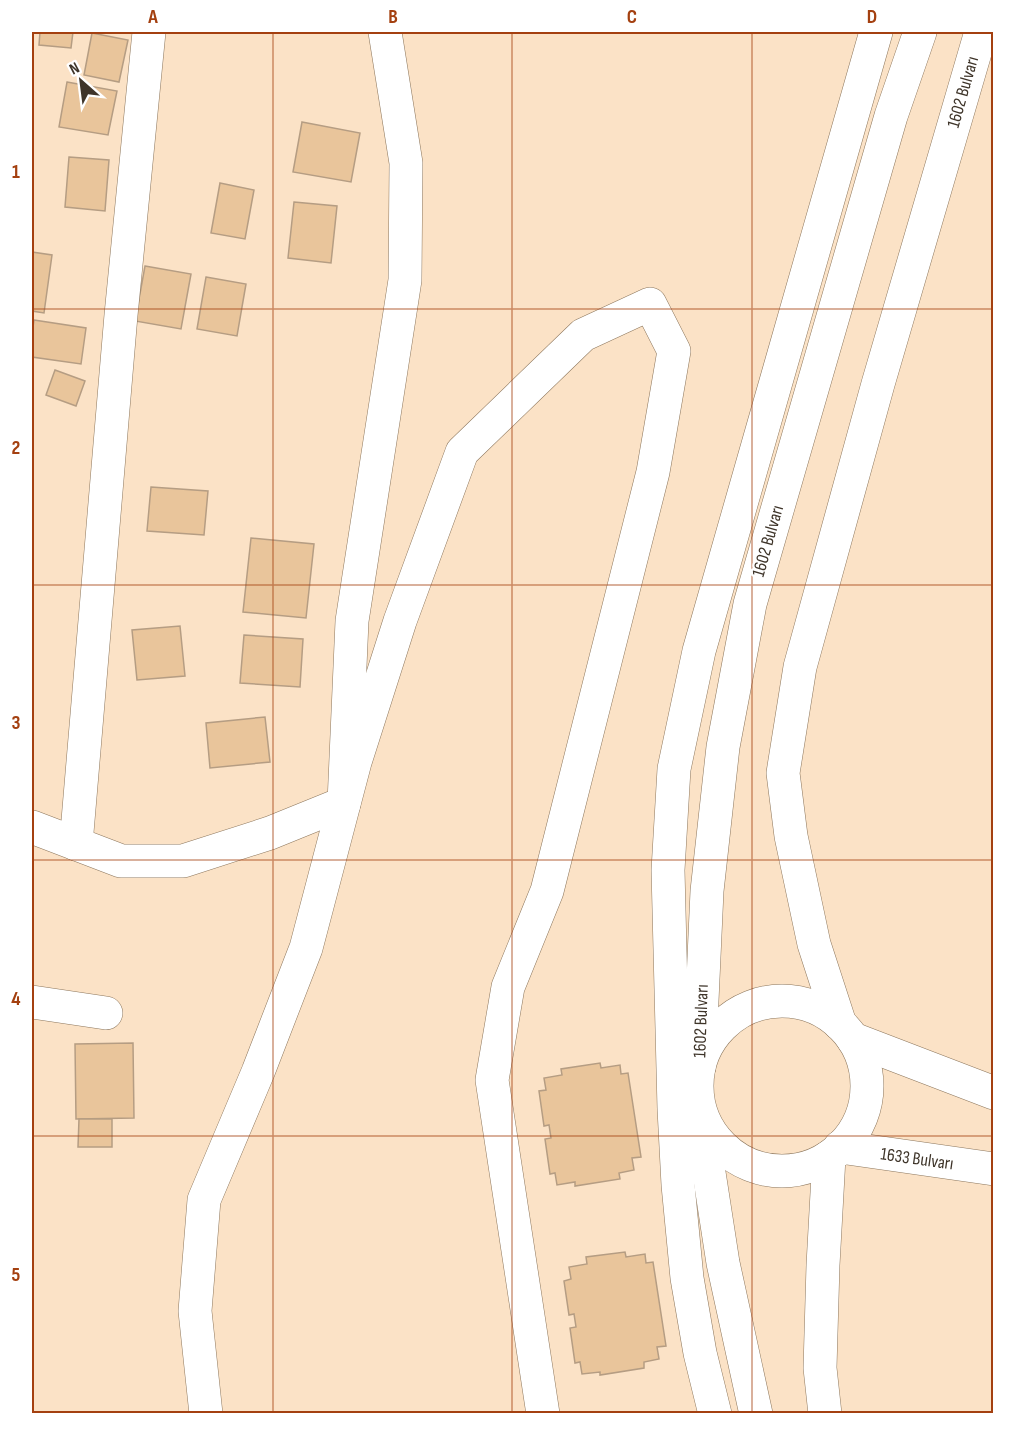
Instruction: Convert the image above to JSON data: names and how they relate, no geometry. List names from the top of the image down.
{
  "streets": {
    "street": ["1602 Bulvarı", "1633 Bulvarı"]
  },
  "crossings": [
    ["1602 Bulvarı", "1633 Bulvarı"]
  ],
  "north": "top left",
  "grid": {
    "columns": [
      "A",
      "B",
      "C",
      "D"
    ],
    "rows": [
      "1",
      "2",
      "3",
      "4",
      "5"
    ]
  }
}
